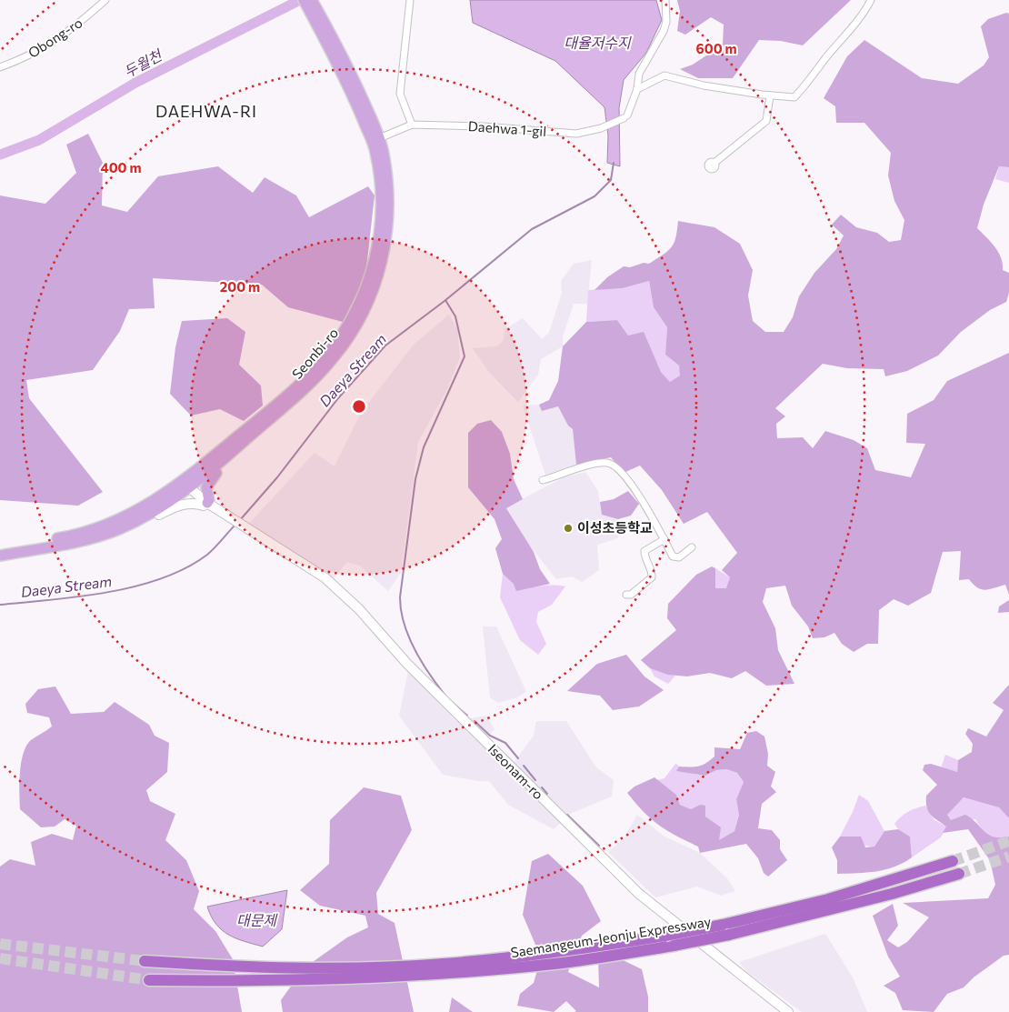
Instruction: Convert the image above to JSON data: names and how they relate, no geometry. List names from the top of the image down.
{
  "streets": {
    "highway": ["Saemangeum-Jeonju Expressway"],
    "main road": ["Seonbi-ro", "Iseonam-ro"],
    "street": ["Obong-ro", "Daehwa 1-gil"]
  },
  "crossings": [
    ["Daehwa 1-gil", "Seonbi-ro"]
  ],
  "districts": ["DAEHWA-RI"],
  "water": [
    "대율저수지",
    "두월천",
    "Daeya Stream",
    "대문제"
  ],
  "places": ["이성초등학교"],
  "rings": ["600 m", "400 m", "200 m"]
}
